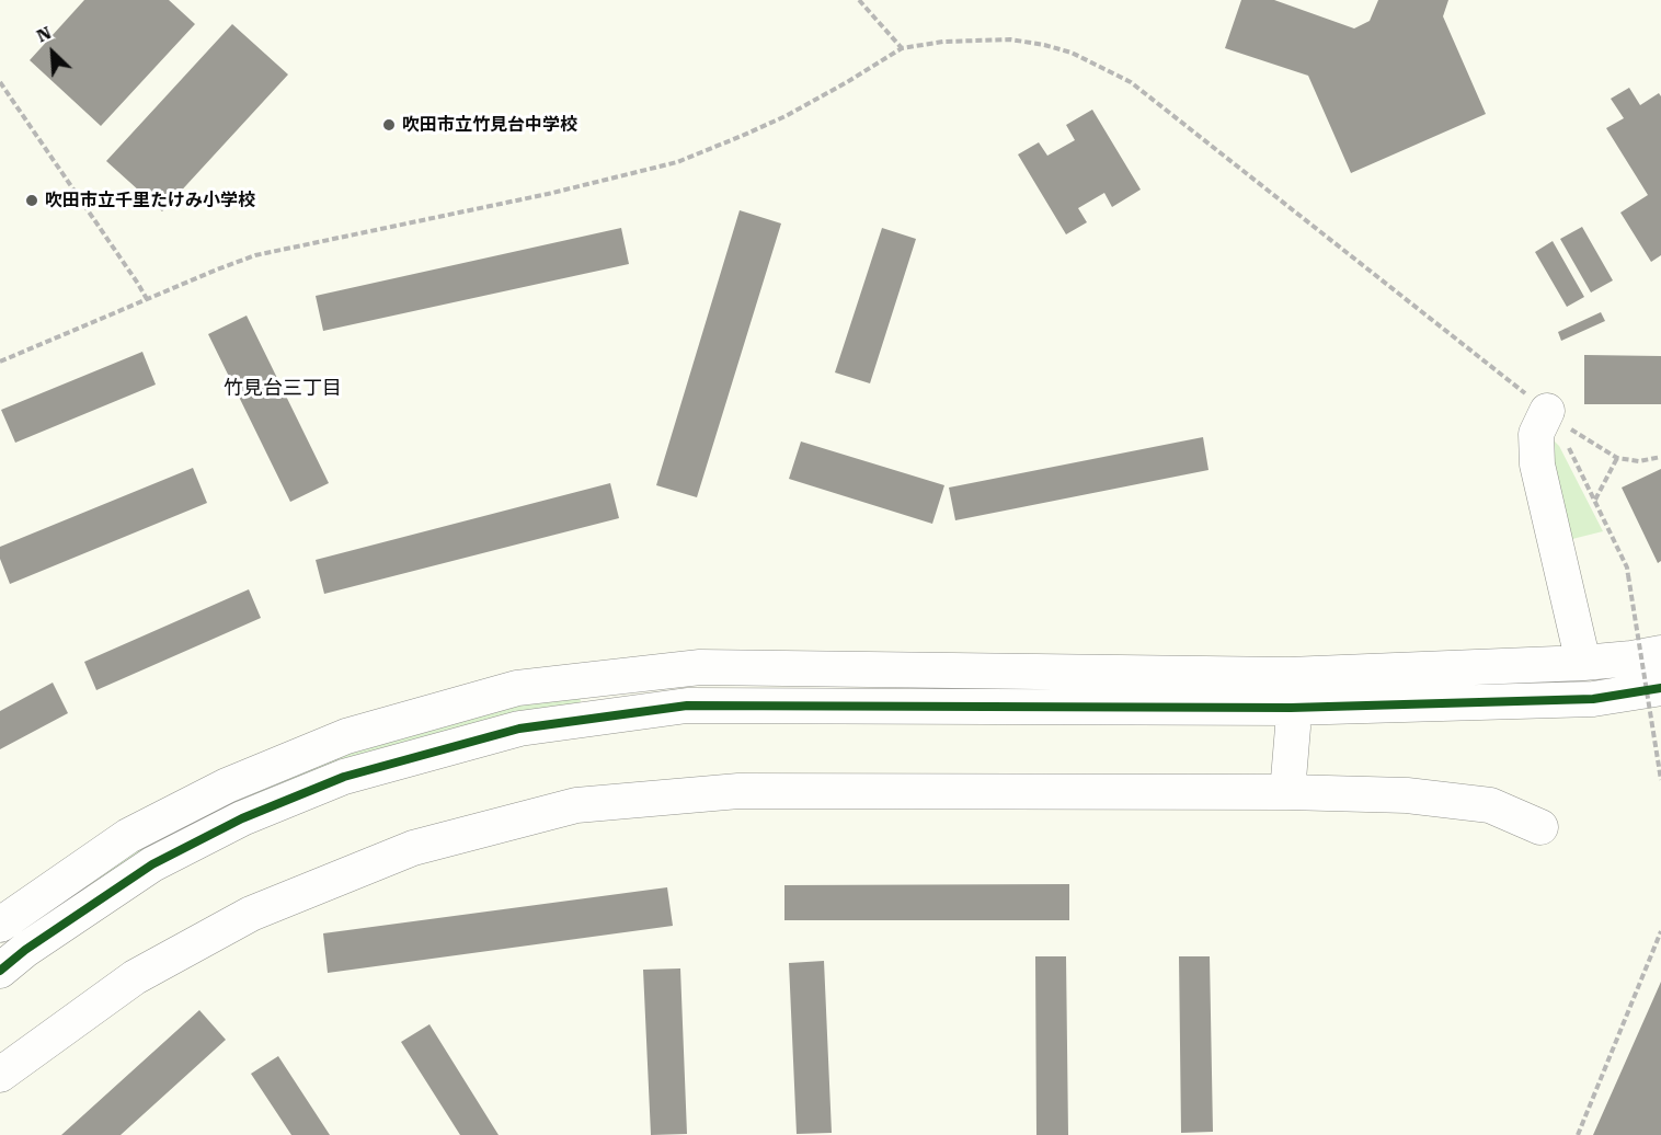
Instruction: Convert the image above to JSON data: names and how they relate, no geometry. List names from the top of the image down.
{
  "districts": ["竹見台三丁目"],
  "places": ["吹田市立竹見台中学校", "吹田市立千里たけみ小学校"],
  "north": "top left"
}
